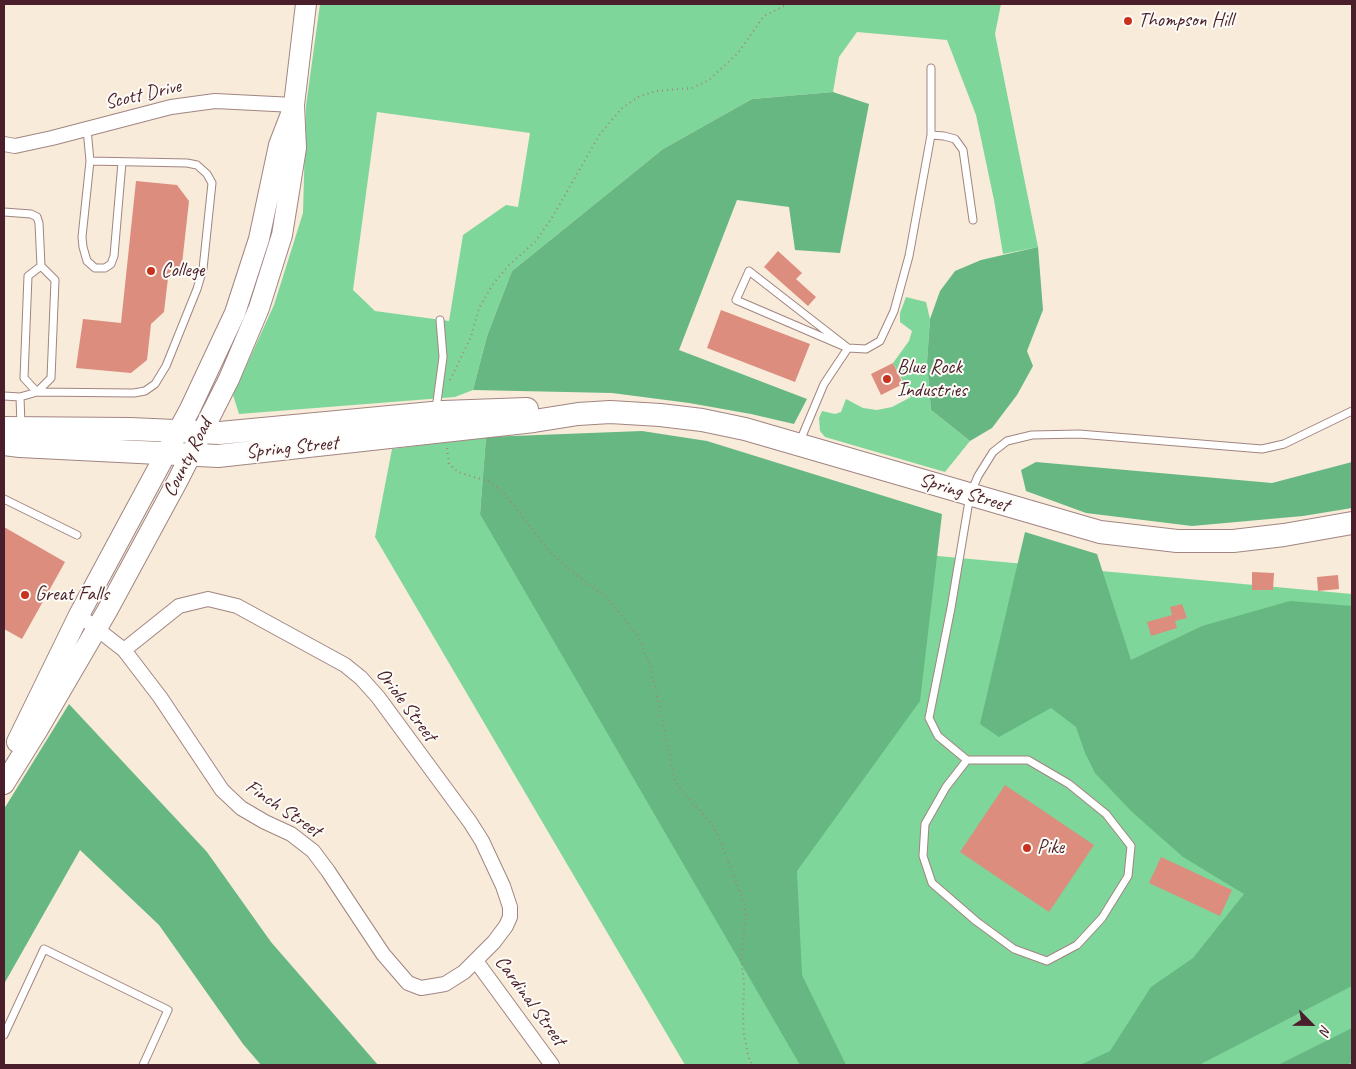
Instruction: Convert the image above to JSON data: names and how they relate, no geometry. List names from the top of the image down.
{
  "streets": {
    "main road": ["Spring Street", "County Road"],
    "street": [
      "Scott Drive",
      "Oriole Street",
      "Finch Street",
      "Cardinal Street"
    ]
  },
  "crossings": [
    ["Scott Drive", "County Road"],
    ["Spring Street", "County Road"],
    ["County Road", "Finch Street"],
    ["Oriole Street", "Finch Street"],
    ["Oriole Street", "Cardinal Street"],
    ["Finch Street", "Cardinal Street"]
  ],
  "places": [
    "Thompson Hill",
    "College",
    "Blue Rock Industries",
    "Great Falls",
    "Pike"
  ],
  "north": "bottom right"
}
